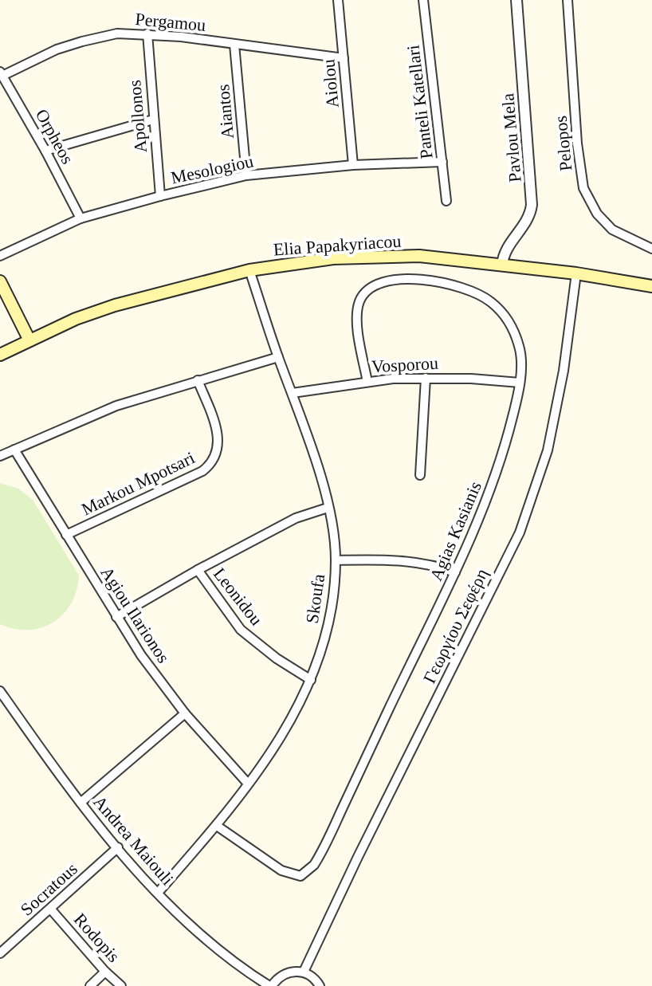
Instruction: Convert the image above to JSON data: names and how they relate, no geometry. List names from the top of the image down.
{
  "streets": {
    "main road": ["Elia Papakyriacou"],
    "street": [
      "Pergamou",
      "Aiolou",
      "Panteli Katellari",
      "Aiantos",
      "Apollonos",
      "Orpheos",
      "Pavlou Mela",
      "Pelopos",
      "Mesologiou",
      "Vosporou",
      "Markou Mpotsari",
      "Agias Kasianis",
      "Leonidou",
      "Skoufa",
      "Agiou Ilarionos",
      "Γεωργίου Σεφέρη",
      "Andrea Maiouli",
      "Socratous",
      "Rodopis"
    ]
  },
  "crossings": [
    ["Pergamou", "Aiolou"],
    ["Pergamou", "Aiantos"],
    ["Pergamou", "Apollonos"],
    ["Pergamou", "Orpheos"],
    ["Aiolou", "Mesologiou"],
    ["Panteli Katellari", "Mesologiou"],
    ["Aiantos", "Mesologiou"],
    ["Apollonos", "Mesologiou"],
    ["Orpheos", "Mesologiou"],
    ["Pavlou Mela", "Elia Papakyriacou"],
    ["Elia Papakyriacou", "Skoufa"],
    ["Elia Papakyriacou", "Γεωργίου Σεφέρη"],
    ["Vosporou", "Agias Kasianis"],
    ["Vosporou", "Skoufa"],
    ["Markou Mpotsari", "Agiou Ilarionos"],
    ["Agias Kasianis", "Skoufa"],
    ["Leonidou", "Skoufa"],
    ["Skoufa", "Agiou Ilarionos"],
    ["Skoufa", "Andrea Maiouli"],
    ["Andrea Maiouli", "Socratous"],
    ["Socratous", "Rodopis"]
  ]
}
